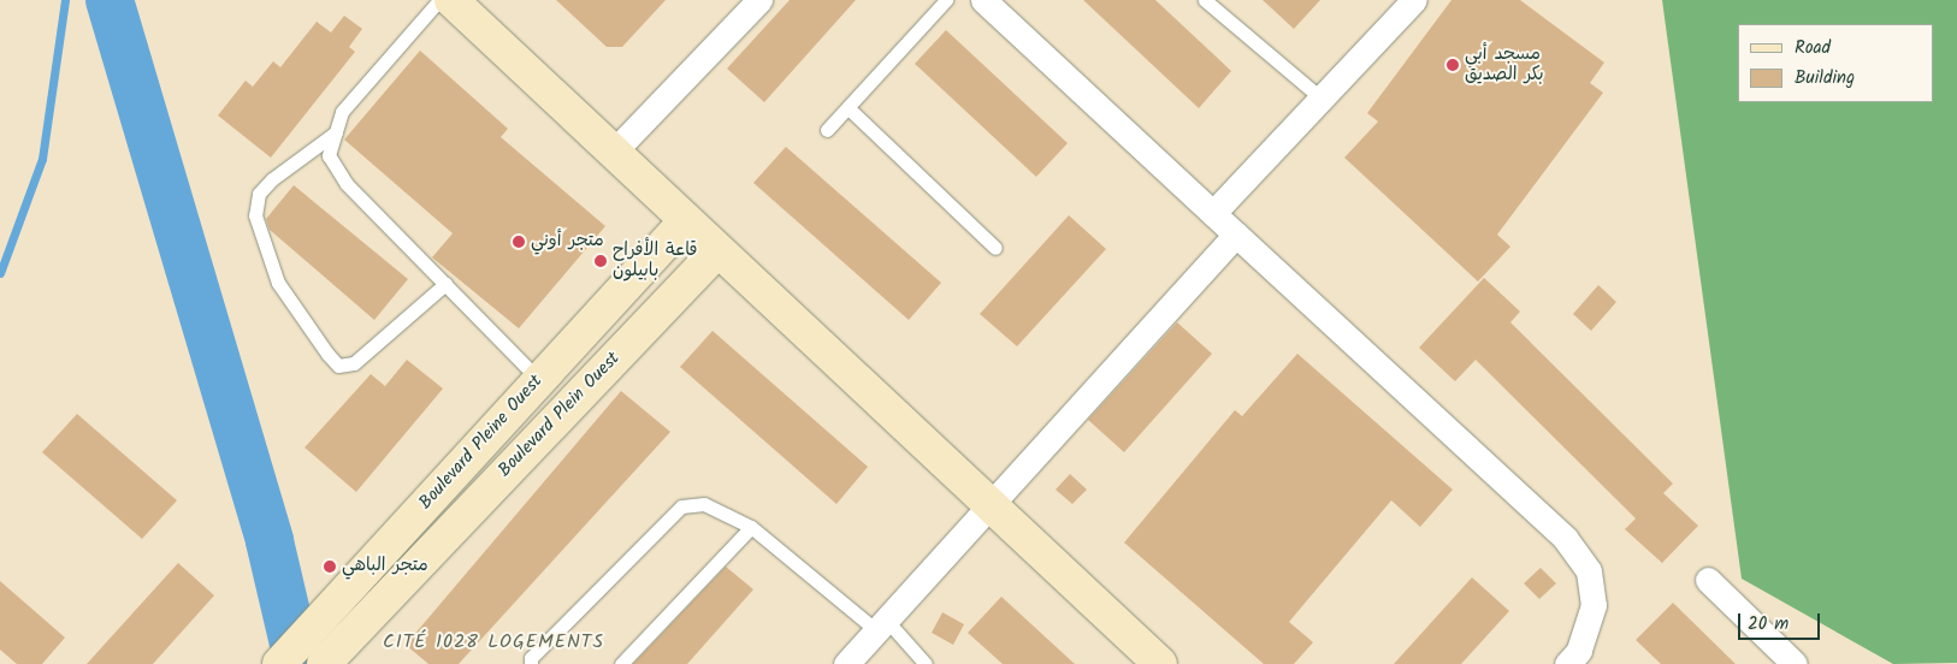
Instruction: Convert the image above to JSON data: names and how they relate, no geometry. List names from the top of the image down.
{
  "streets": {
    "main road": ["Boulevard Plein Ouest", "Boulevard Pleine Ouest"]
  },
  "districts": ["CITÉ 1028 LOGEMENTS"],
  "places": [
    "مسجد أبي بكر الصديق",
    "متجر أوني",
    "قاعة الأفراح بابيلون",
    "متجر الباهي"
  ],
  "legend": ["Road", "Building"],
  "scale_bar": "20 m"
}
